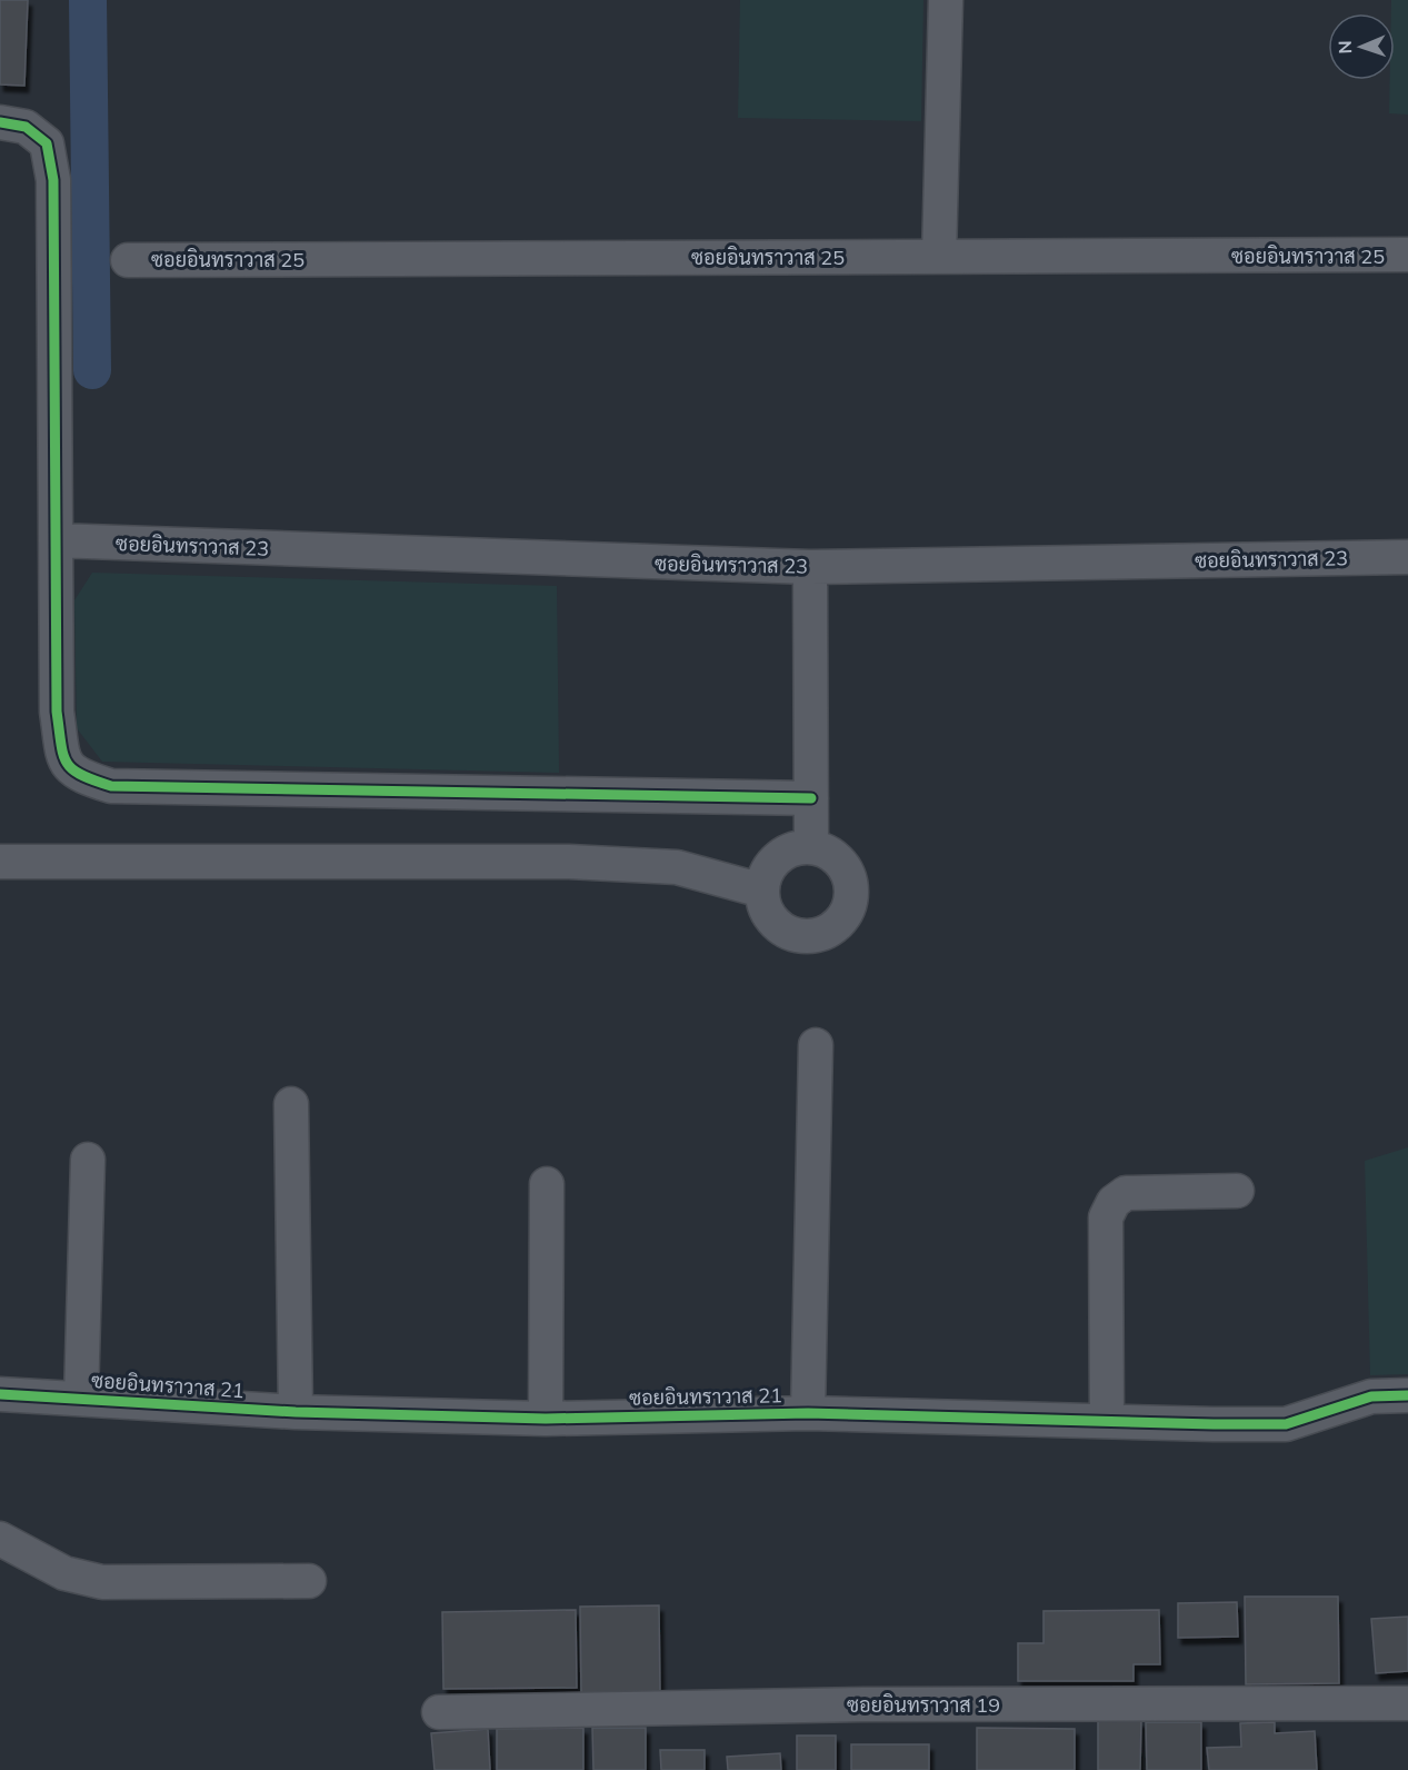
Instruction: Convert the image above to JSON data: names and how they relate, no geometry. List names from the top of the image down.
{
  "streets": {
    "street": [
      "ซอยอินทราวาส 25",
      "ซอยอินทราวาส 23",
      "ซอยอินทราวาส 21",
      "ซอยอินทราวาส 19"
    ]
  },
  "north": "left"
}
